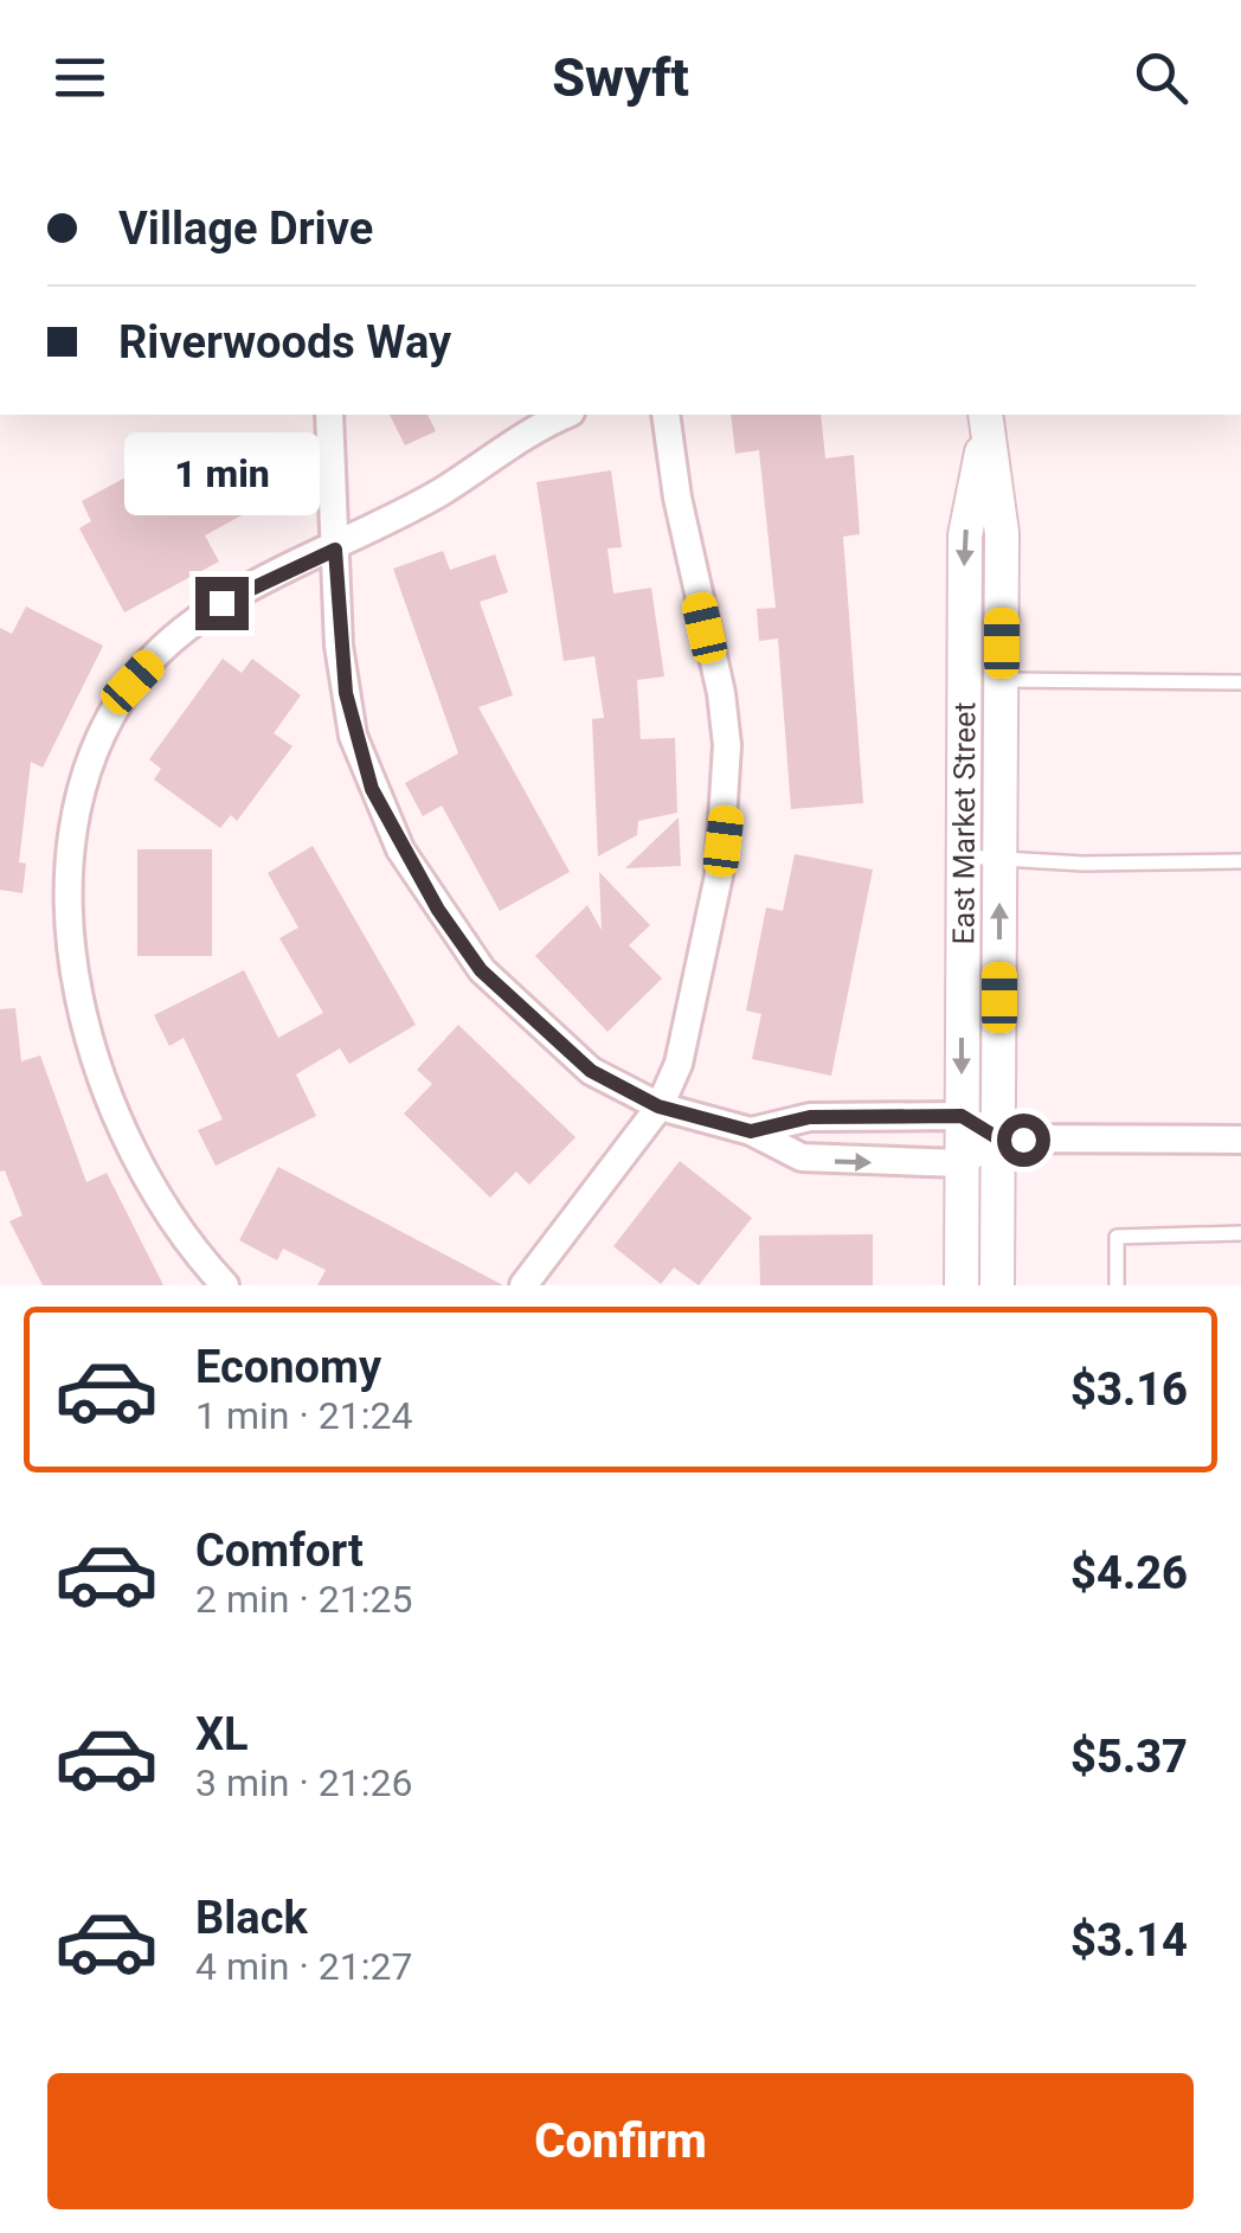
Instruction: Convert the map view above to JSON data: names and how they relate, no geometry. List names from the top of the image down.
{
  "streets": {
    "street": ["East Market Street"]
  },
  "page": {
    "header": "Swyft",
    "banner": ["Village Drive", "Riverwoods Way"],
    "bubble": "1 min",
    "list": [
      {
        "name": "Economy",
        "note": "1 min · 21:24",
        "value": "$3.16"
      },
      {
        "name": "Comfort",
        "note": "2 min · 21:25",
        "value": "$4.26"
      },
      {
        "name": "XL",
        "note": "3 min · 21:26",
        "value": "$5.37"
      },
      {
        "name": "Black",
        "note": "4 min · 21:27",
        "value": "$3.14"
      }
    ],
    "buttons": "Confirm"
  }
}
